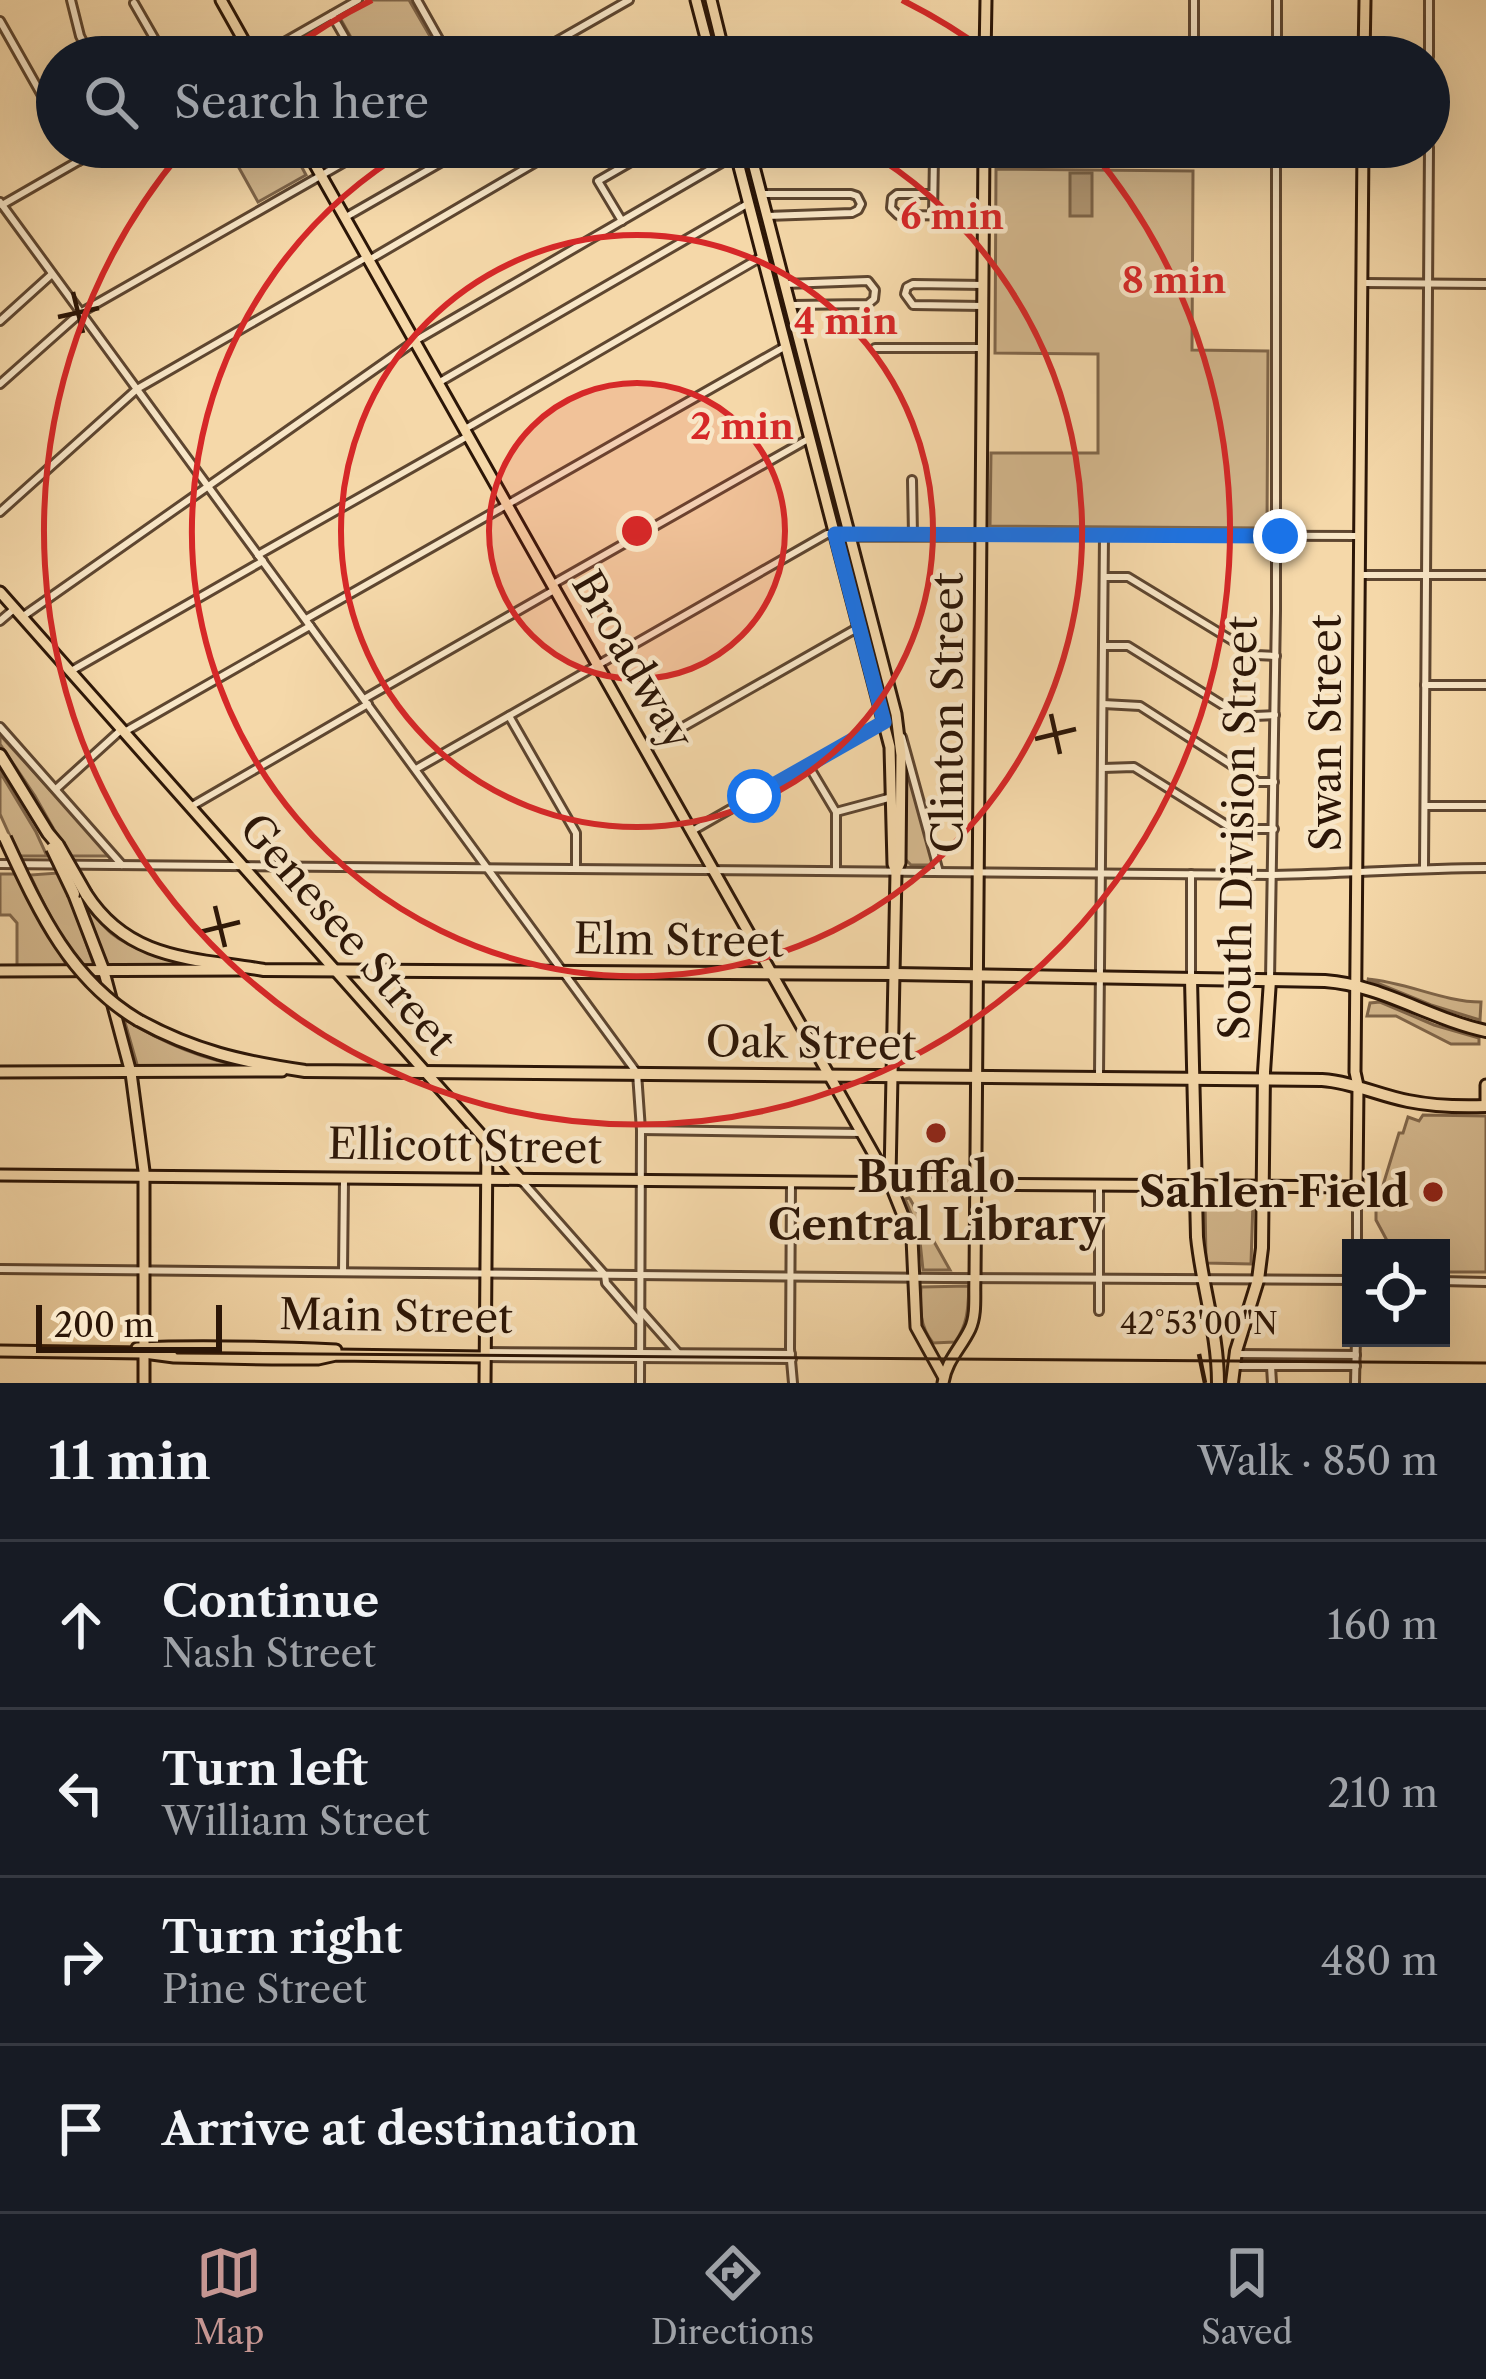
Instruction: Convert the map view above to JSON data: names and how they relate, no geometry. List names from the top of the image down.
{
  "streets": {
    "highway": ["South Division Street", "Elm Street", "Oak Street"],
    "main road": [
      "Broadway",
      "Clinton Street",
      "Swan Street",
      "Genesee Street",
      "Ellicott Street",
      "Main Street"
    ]
  },
  "crossings": [
    ["Broadway", "Clinton Street"],
    ["Broadway", "Elm Street"],
    ["Broadway", "Oak Street"],
    ["Broadway", "Ellicott Street"],
    ["Clinton Street", "Elm Street"],
    ["Clinton Street", "Oak Street"],
    ["Swan Street", "Elm Street"],
    ["Swan Street", "Oak Street"],
    ["South Division Street", "Elm Street"],
    ["South Division Street", "Oak Street"],
    ["Genesee Street", "Elm Street"],
    ["Genesee Street", "Oak Street"],
    ["Genesee Street", "Ellicott Street"]
  ],
  "places": ["Buffalo Central Library", "Sahlen Field"],
  "scale_bar": "200 m",
  "page": {
    "search": "Search here",
    "scale": "200 m",
    "heading": ["11 min", "Walk · 850 m"],
    "list": [
      ["Continue", "Nash Street", "160 m"],
      ["Turn left", "William Street", "210 m"],
      ["Turn right", "Pine Street", "480 m"],
      "Arrive at destination"
    ],
    "nav": ["Map", "Directions", "Saved"]
  },
  "coordinates": ["42°53'00\"N"],
  "rings": [
    "6 min",
    "8 min",
    "4 min",
    "2 min"
  ]
}
